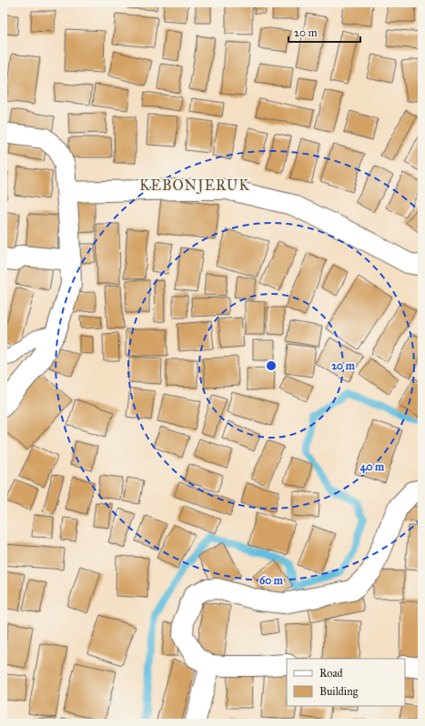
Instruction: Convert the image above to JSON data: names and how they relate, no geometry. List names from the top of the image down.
{
  "districts": ["KEBONJERUK"],
  "legend": ["Road", "Building"],
  "scale_bar": "20 m",
  "rings": ["20 m", "40 m", "60 m"]
}
